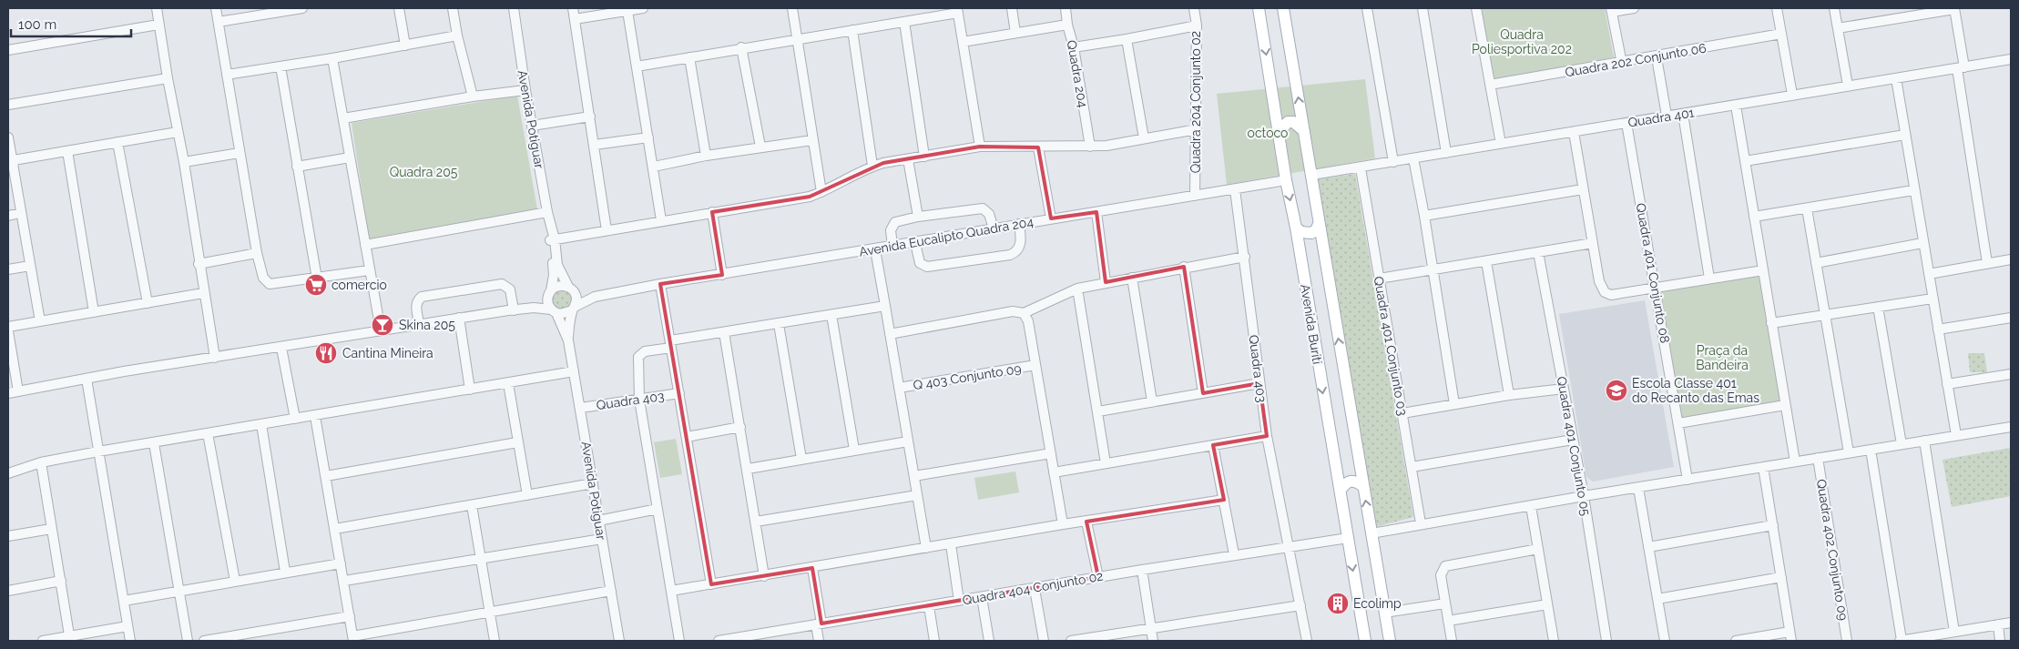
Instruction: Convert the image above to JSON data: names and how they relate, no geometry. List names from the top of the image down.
{
  "streets": {
    "main road": ["Avenida Buriti"],
    "street": [
      "Quadra 202 Conjunto 06",
      "Quadra 204",
      "Quadra 204 Conjunto 02",
      "Quadra 401",
      "Avenida Potiguar",
      "Avenida Eucalipto Quadra 204",
      "Quadra 401 Conjunto 08",
      "Quadra 401 Conjunto 03",
      "Quadra 403",
      "Q 403 Conjunto 09",
      "Quadra 401 Conjunto 05",
      "Quadra 402 Conjunto 09",
      "Quadra 404 Conjunto 02"
    ]
  },
  "crossings": [
    ["Quadra 204 Conjunto 02", "Avenida Eucalipto Quadra 204"],
    ["Quadra 401", "Quadra 401 Conjunto 08"],
    ["Quadra 401", "Avenida Buriti"],
    ["Quadra 401", "Quadra 401 Conjunto 03"],
    ["Avenida Potiguar", "Quadra 403"],
    ["Avenida Eucalipto Quadra 204", "Avenida Buriti"],
    ["Avenida Eucalipto Quadra 204", "Quadra 403"],
    ["Avenida Buriti", "Quadra 404 Conjunto 02"],
    ["Quadra 403", "Quadra 404 Conjunto 02"]
  ],
  "parks": [
    "Quadra Poliesportiva 202",
    "octoco",
    "Quadra 205",
    "Praça da Bandeira"
  ],
  "places": {
    "supermarket": ["comercio"],
    "bar": ["Skina 205"],
    "restaurant": ["Cantina Mineira"],
    "school or university": ["Escola Classe 401 do Recanto das Emas"],
    "building": ["Ecolimp"]
  },
  "scale_bar": "100 m"
}
